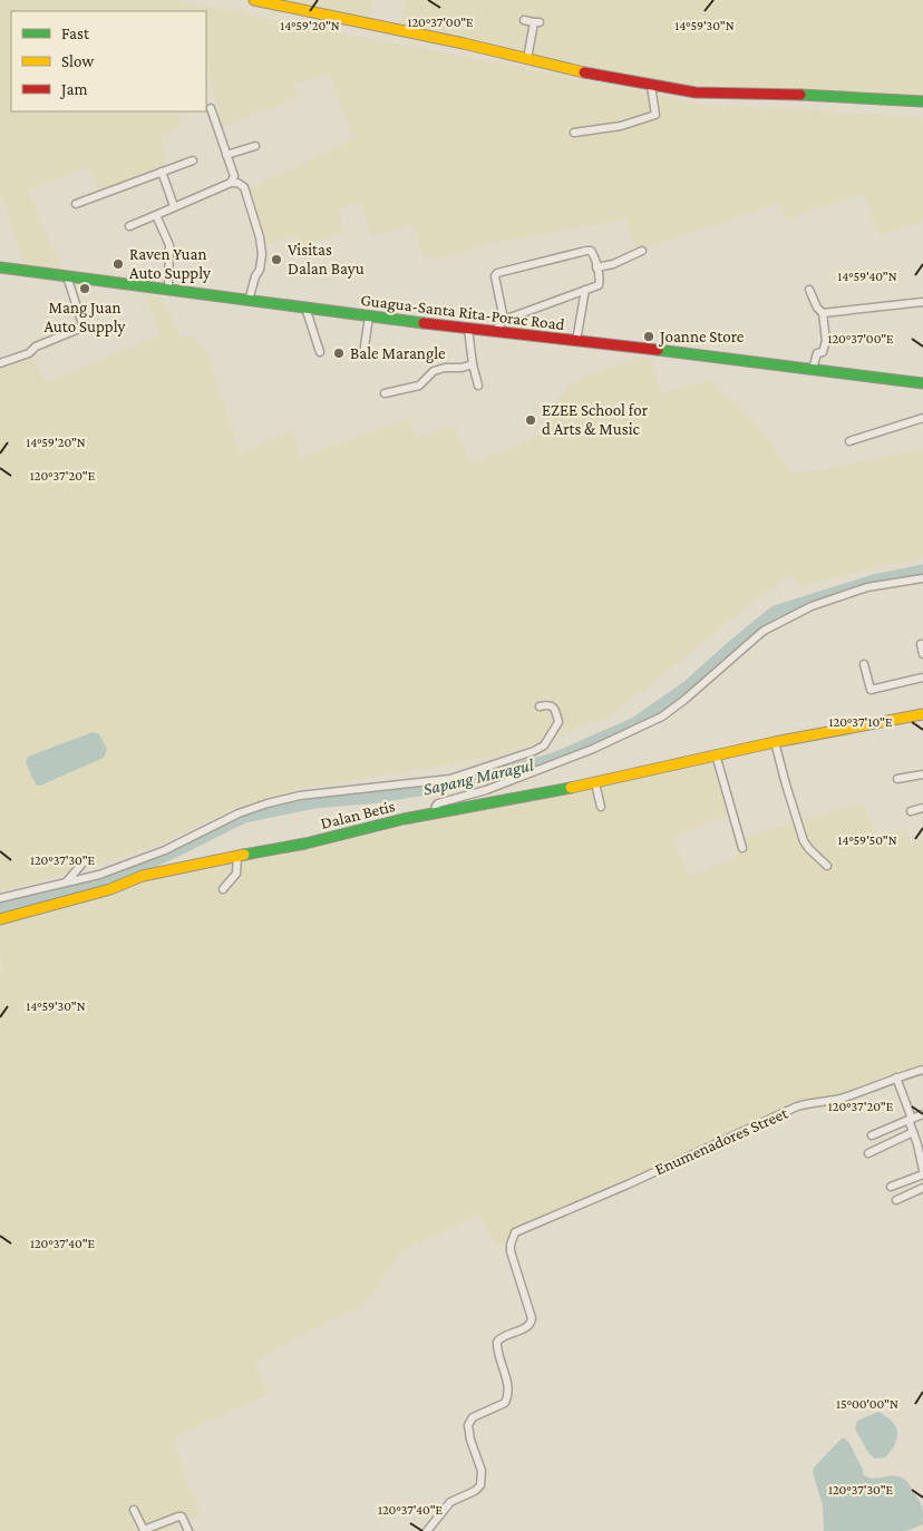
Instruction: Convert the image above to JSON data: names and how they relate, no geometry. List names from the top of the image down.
{
  "streets": {
    "street": ["Guagua-Santa Rita-Porac Road", "Dalan Betis", "Enumenadores Street"]
  },
  "water": ["Sapang Maragul"],
  "places": [
    "Visitas Dalan Bayu",
    "Raven Yuan Auto Supply",
    "Mang Juan Auto Supply",
    "Joanne Store",
    "Bale Marangle",
    "EZEE School for d Arts & Music"
  ],
  "legend": ["Fast", "Slow", "Jam"],
  "coordinates": [
    "120°37'00\"E",
    "14°59'20\"N",
    "14°59'30\"N",
    "14°59'40\"N",
    "120°37'20\"E",
    "120°37'10\"E",
    "14°59'50\"N",
    "120°37'30\"E",
    "120°37'40\"E",
    "15°00'00\"N"
  ]
}
